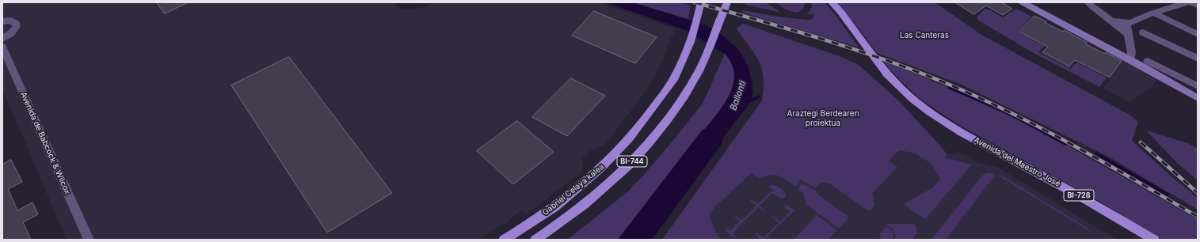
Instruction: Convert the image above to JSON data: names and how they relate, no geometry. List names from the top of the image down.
{
  "streets": {
    "main road": [
      "BI-744",
      "Avenida del Maestro José",
      "Gabriel Celaya kalea",
      "BI-728"
    ],
    "street": ["Avenida de Babcock & Wilcox"]
  },
  "water": ["Ballonti"],
  "parks": ["Las Canteras", "Araztegi Berdearen proiektua"]
}
